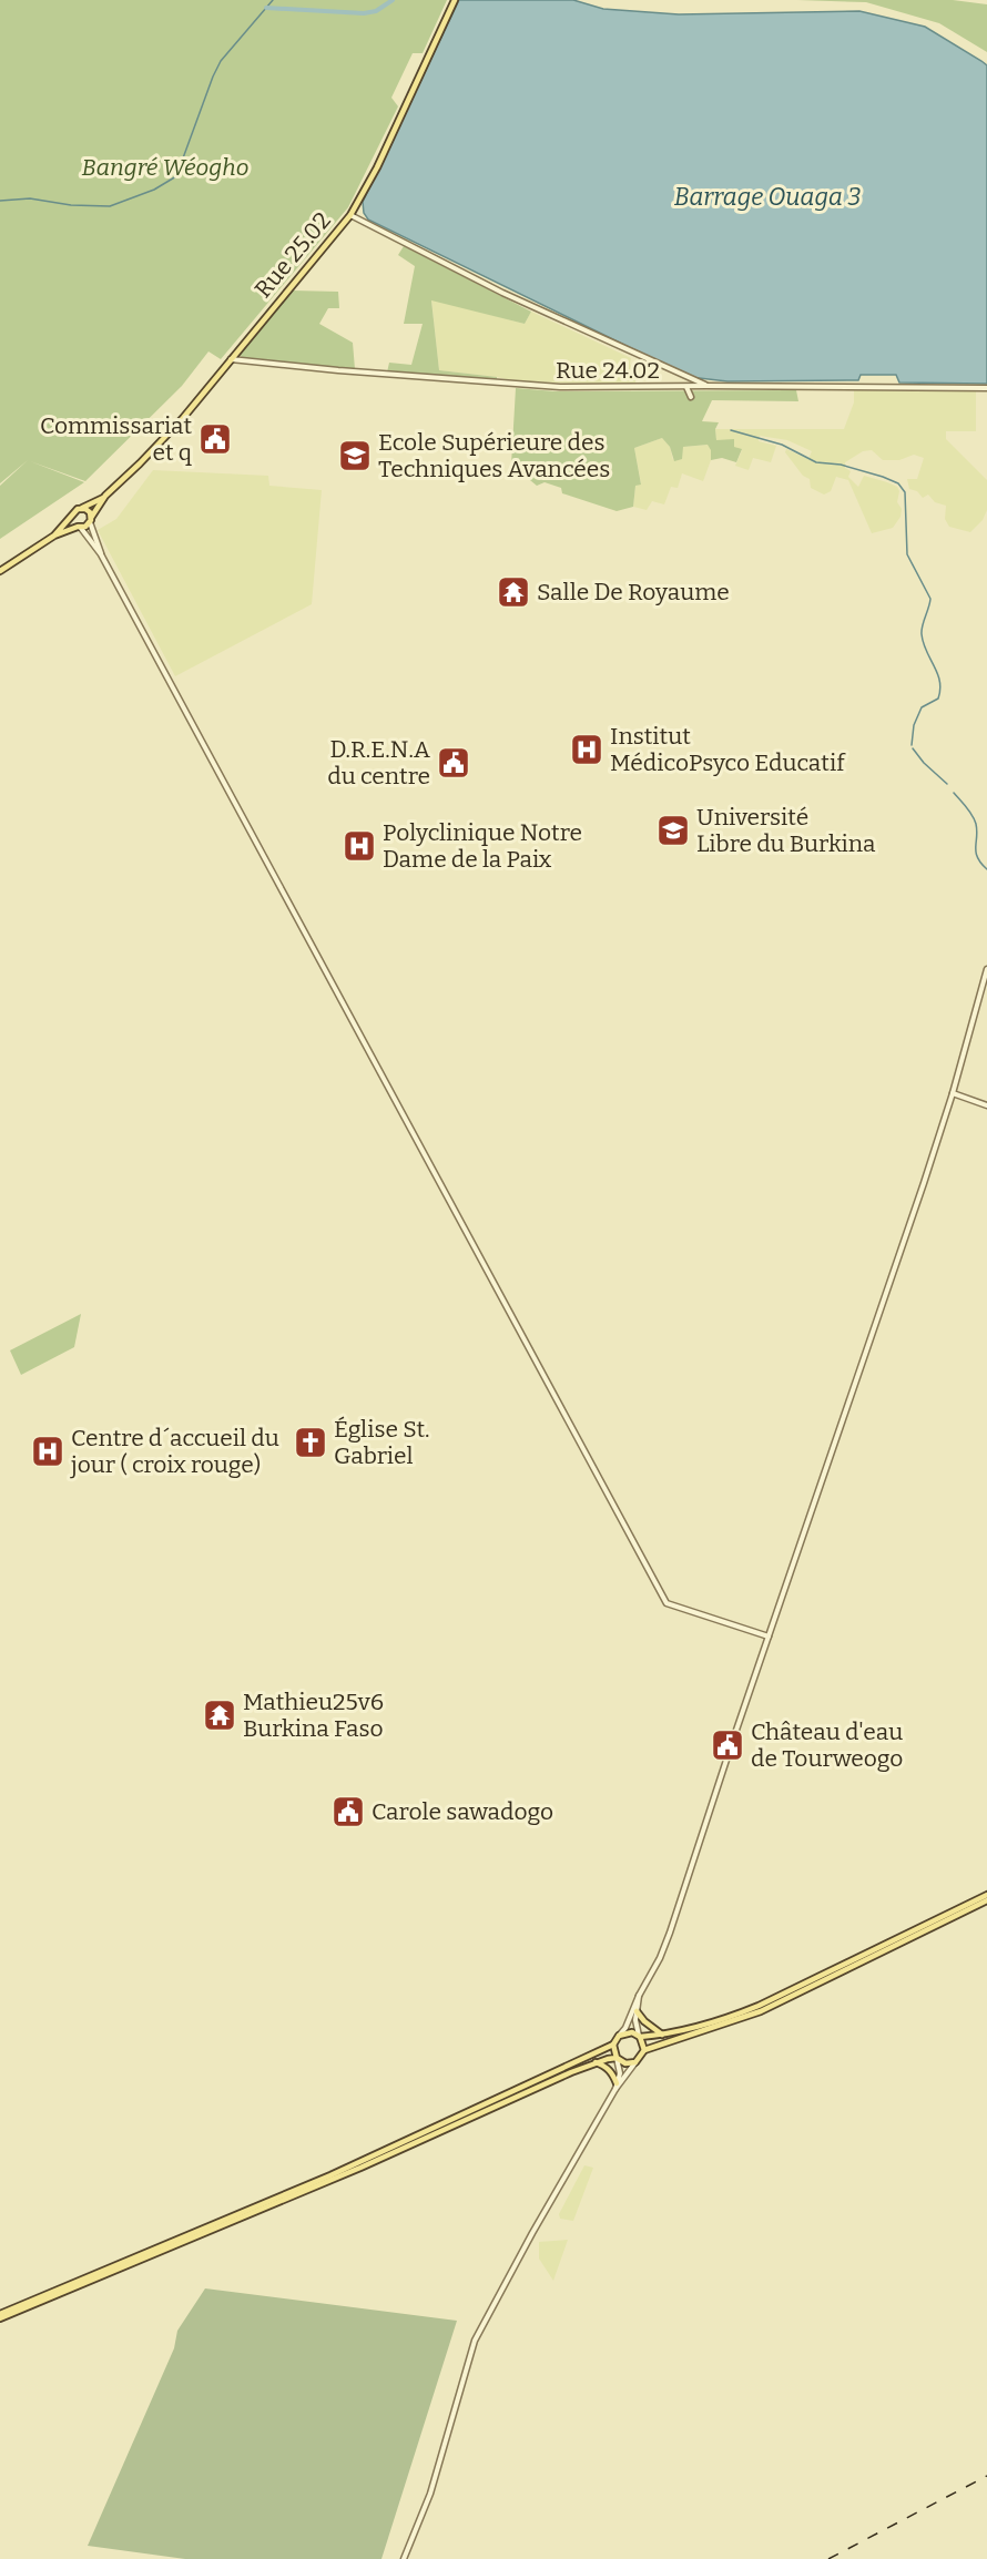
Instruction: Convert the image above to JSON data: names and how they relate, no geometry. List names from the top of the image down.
{
  "streets": {
    "main road": ["Rue 25.02"],
    "street": ["Rue 24.02"]
  },
  "crossings": [
    ["Rue 25.02", "Rue 24.02"]
  ],
  "water": ["Barrage Ouaga 3"],
  "parks": ["Bangré Wéogho"],
  "places": {
    "public building": [
      "Commissariat et q",
      "D.R.E.N.A du centre",
      "Château d'eau de Tourweogo",
      "Carole sawadogo"
    ],
    "school or university": ["Ecole Supérieure des Techniques Avancées", "Université Libre du Burkina"],
    "temple": ["Salle De Royaume", "Mathieu25v6 Burkina Faso"],
    "hospital": ["Institut MédicoPsyco Educatif", "Polyclinique Notre Dame de la Paix", "Centre d´accueil du jour ( croix rouge)"],
    "church": ["Église St. Gabriel"]
  }
}
